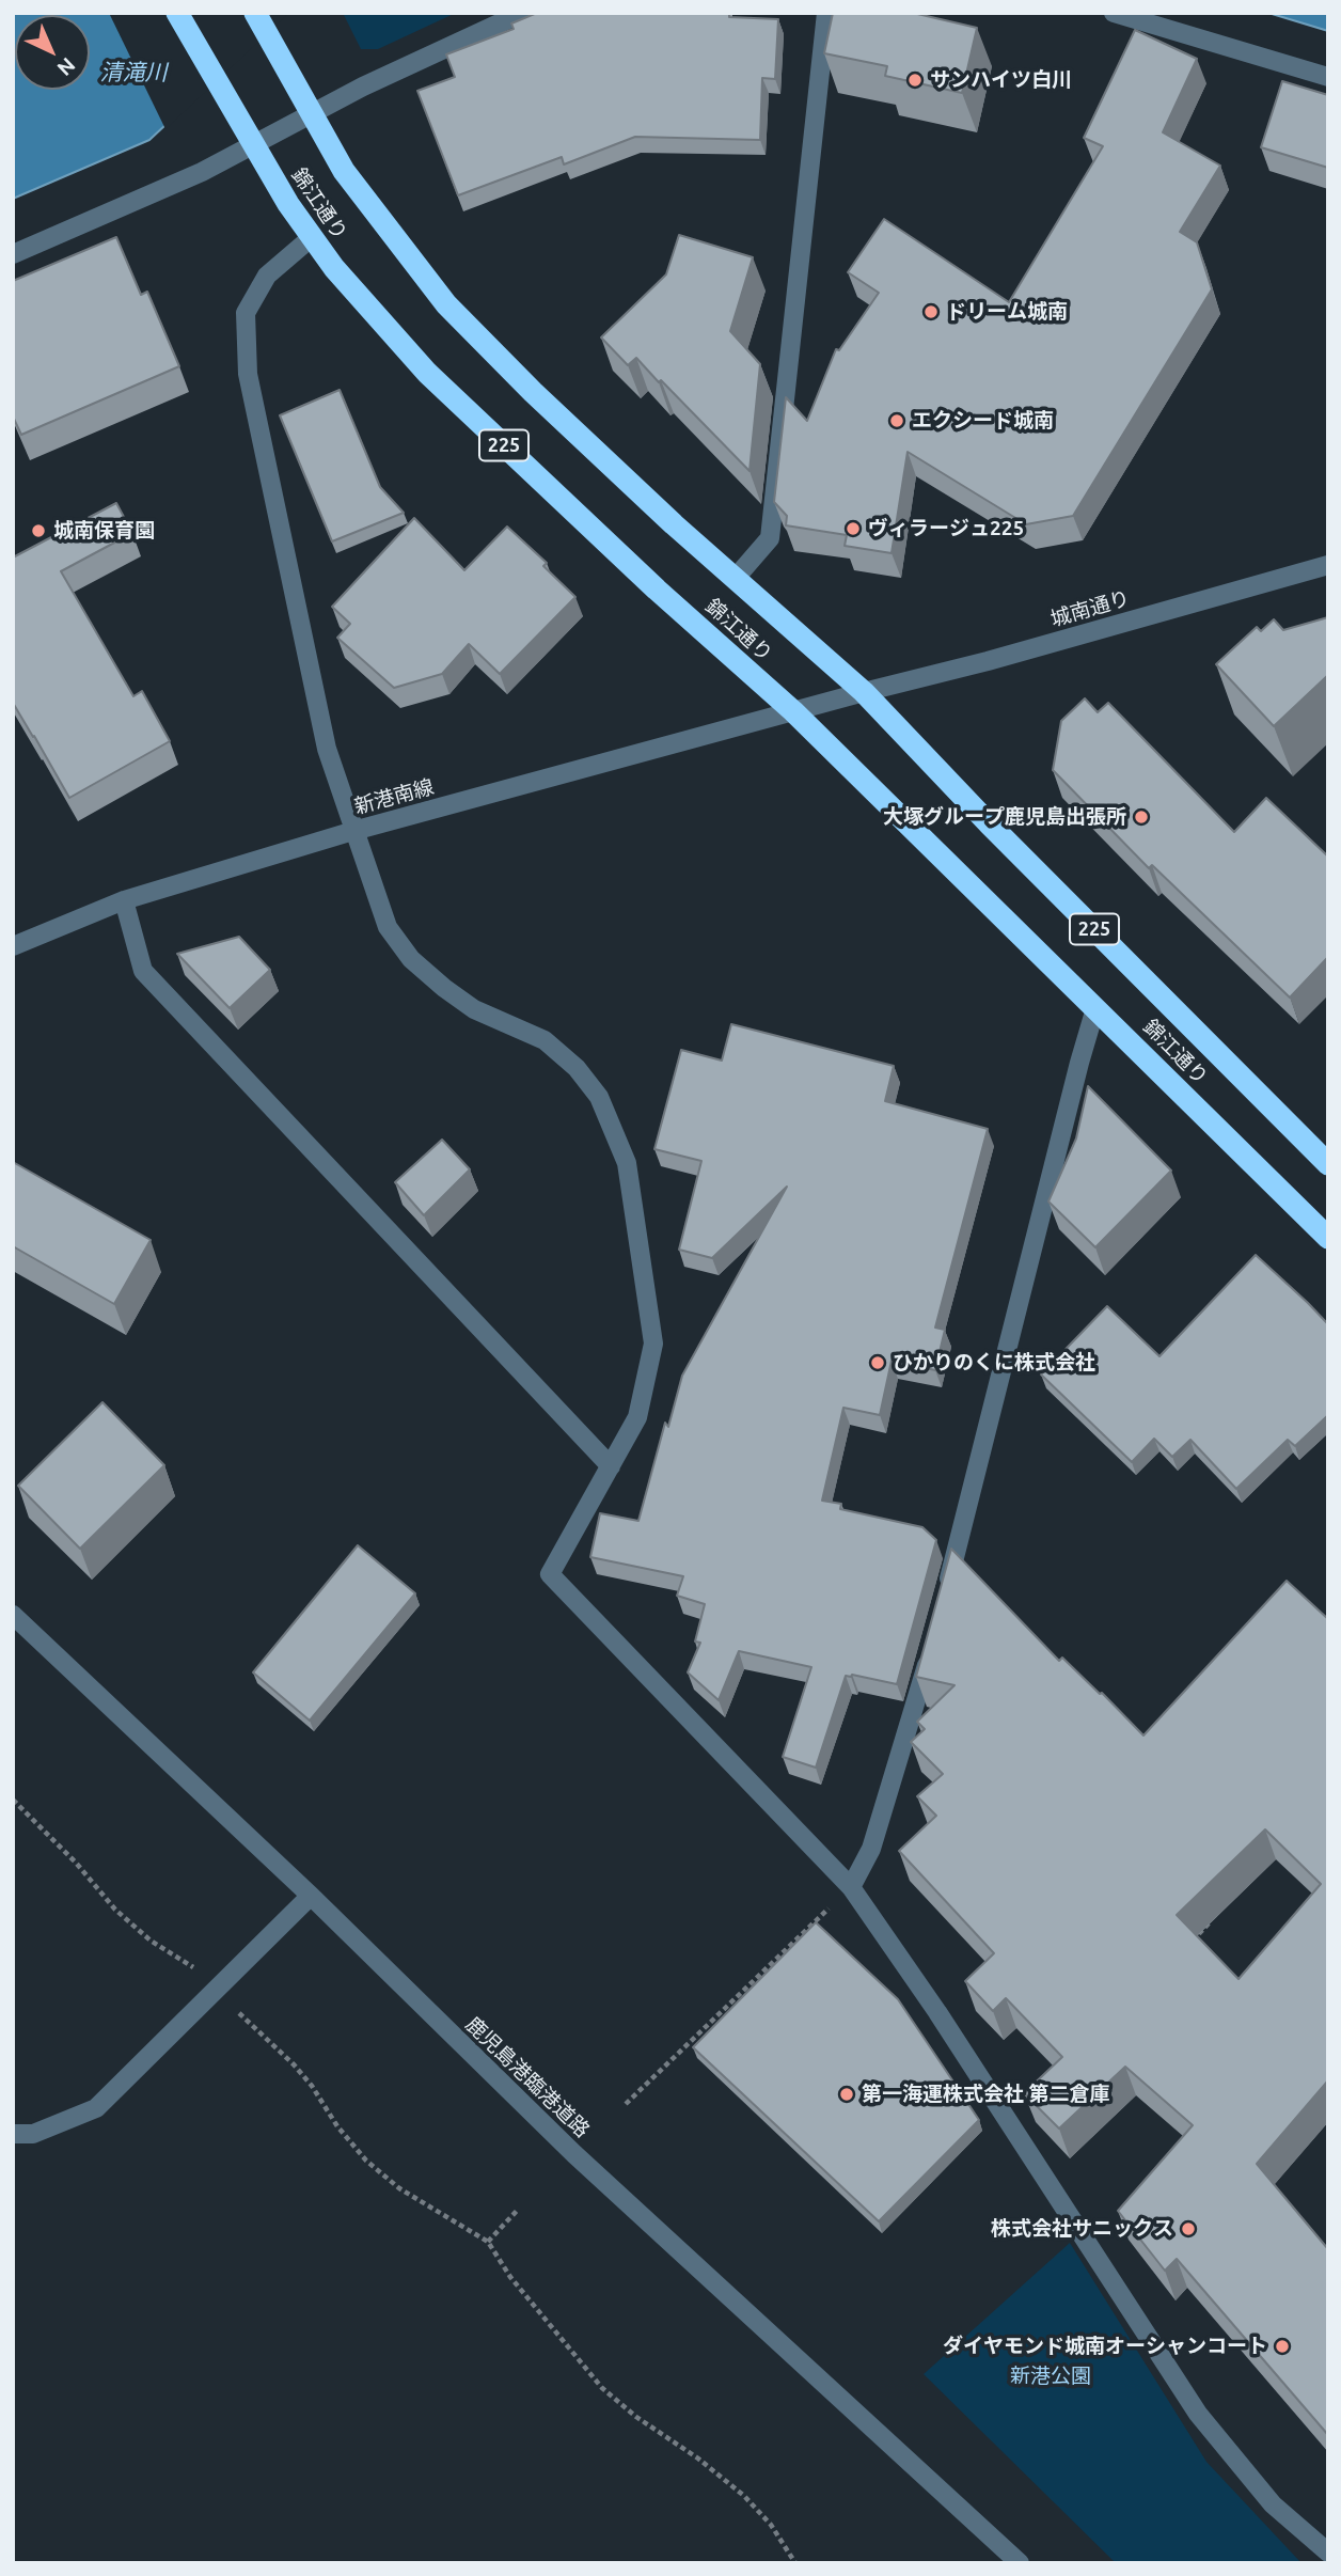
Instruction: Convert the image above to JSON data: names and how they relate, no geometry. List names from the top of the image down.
{
  "streets": {
    "highway": ["錦江通り", "225"],
    "street": ["城南通り", "新港南線", "鹿児島港臨港道路"]
  },
  "crossings": [
    ["錦江通り", "城南通り"],
    ["錦江通り", "新港南線"],
    ["城南通り", "新港南線"]
  ],
  "water": ["清滝川"],
  "parks": ["新港公園"],
  "places": [
    "サンハイツ白川",
    "ドリーム城南",
    "エクシード城南",
    "ヴィラージュ225",
    "城南保育園",
    "大塚グループ鹿児島出張所",
    "ひかりのくに株式会社",
    "第一海運株式会社 第二倉庫",
    "株式会社サニックス",
    "ダイヤモンド城南オーシャンコート"
  ],
  "north": "bottom right"
}
